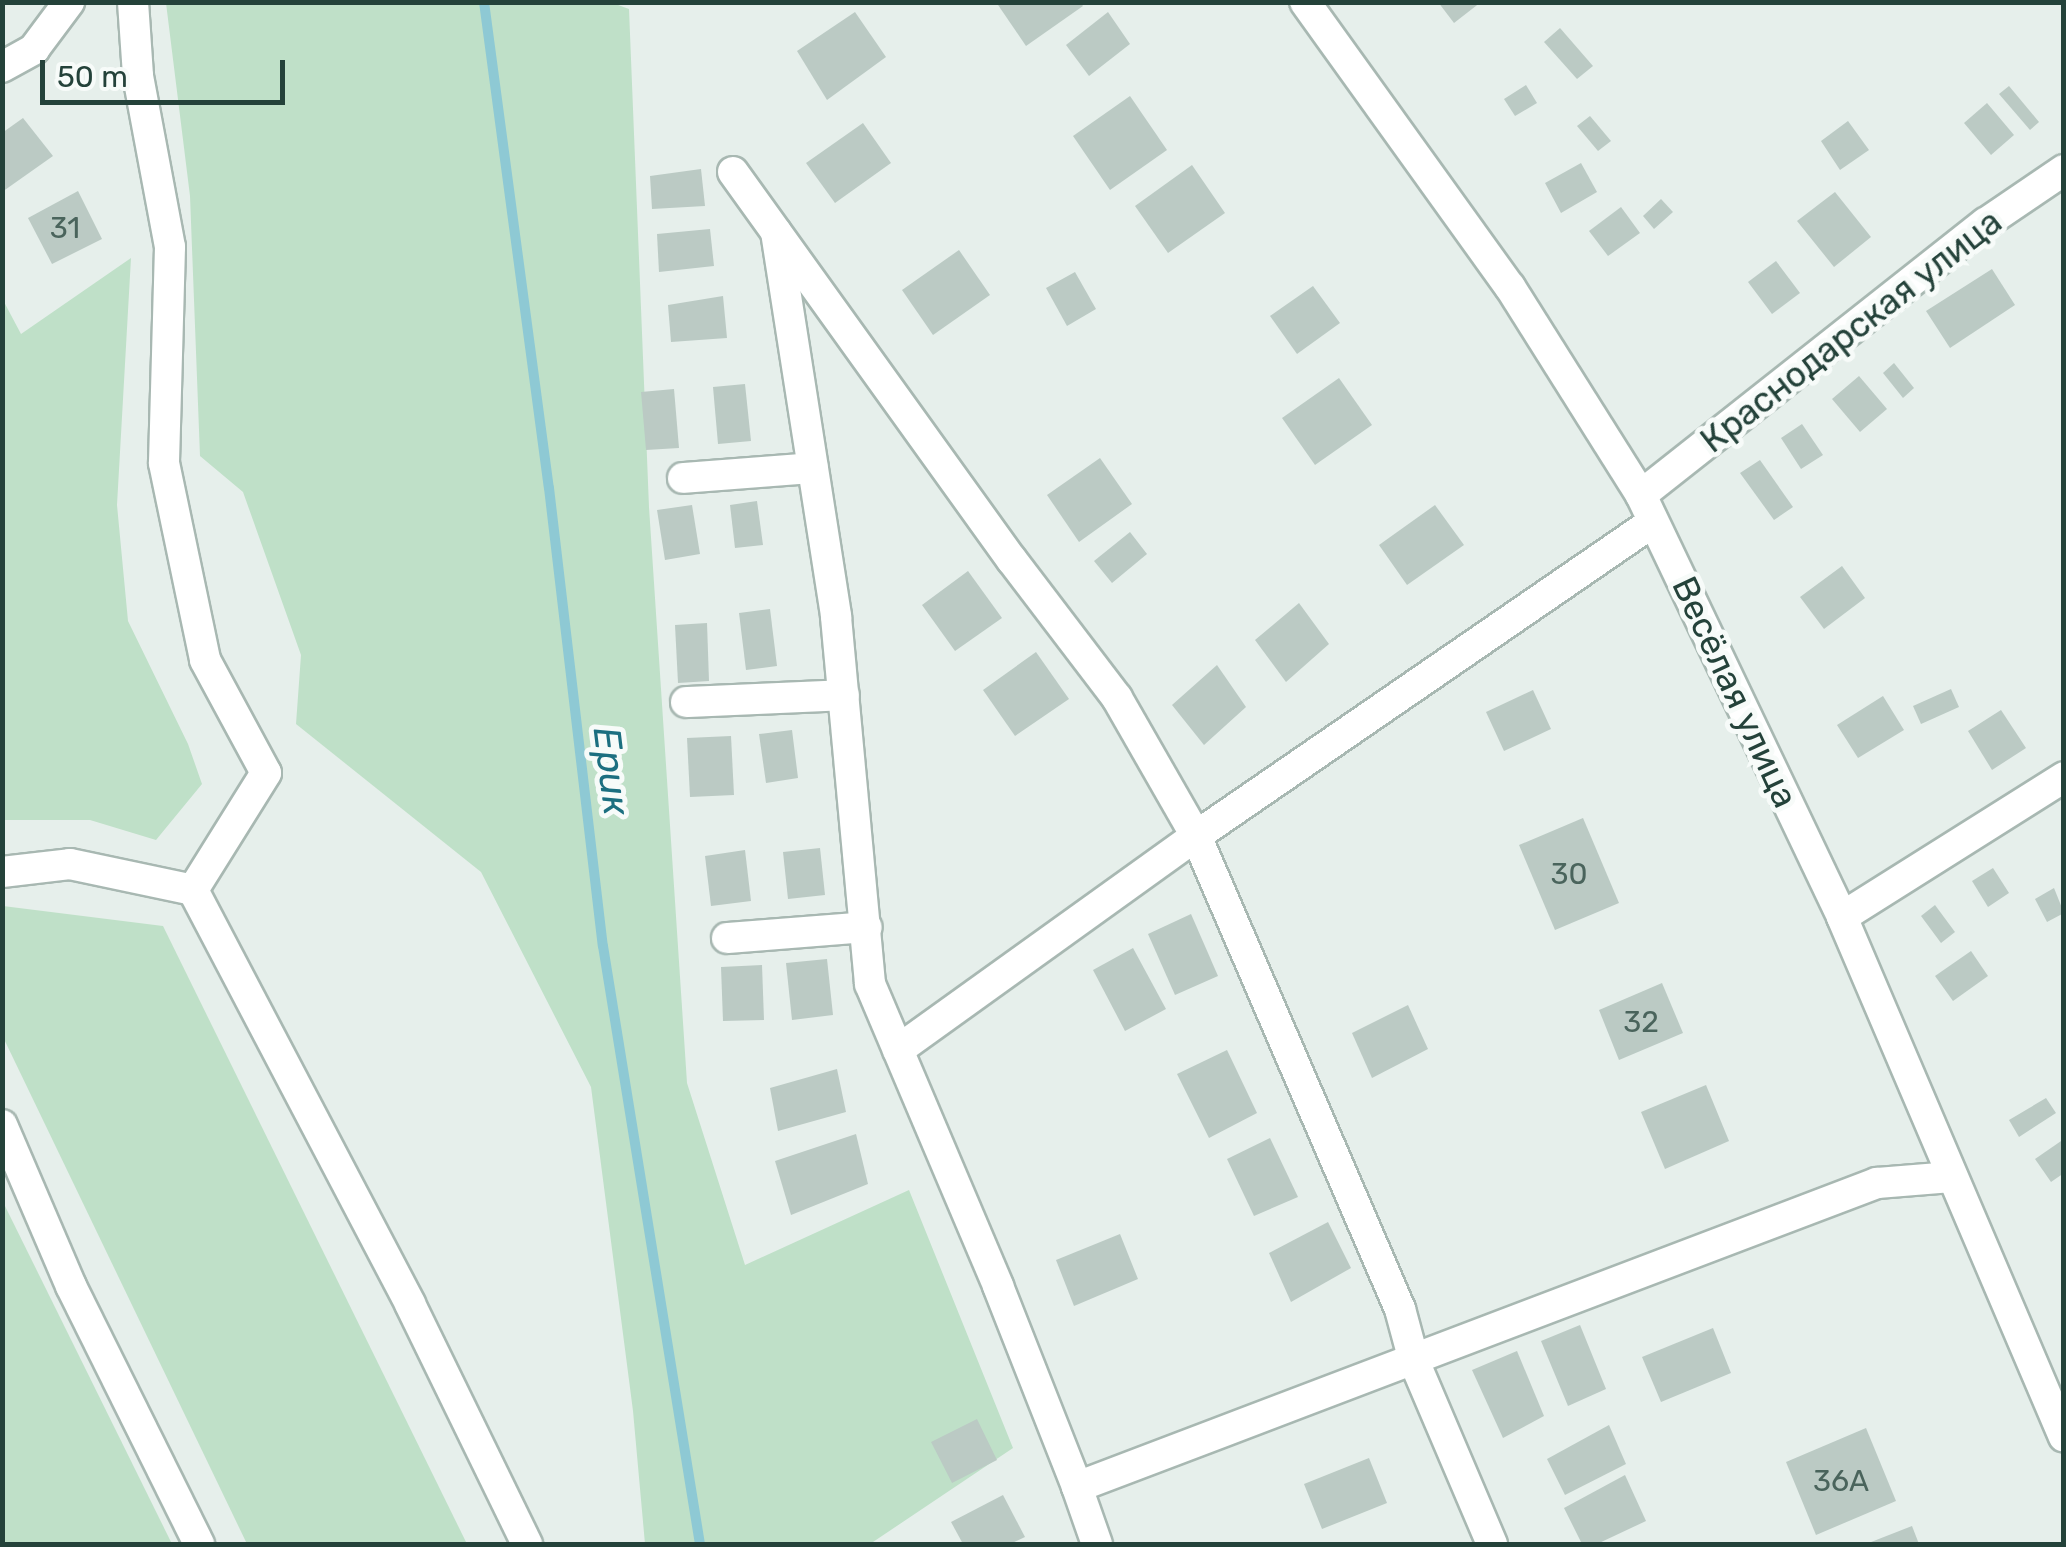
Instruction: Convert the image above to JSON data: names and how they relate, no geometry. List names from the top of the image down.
{
  "streets": {
    "street": ["Краснодарская улица", "Весёлая улица"]
  },
  "crossings": [
    ["Краснодарская улица", "Весёлая улица"]
  ],
  "water": ["Ерик"],
  "house_numbers": [
    "31",
    "30",
    "32",
    "36А"
  ],
  "scale_bar": "50 m"
}
